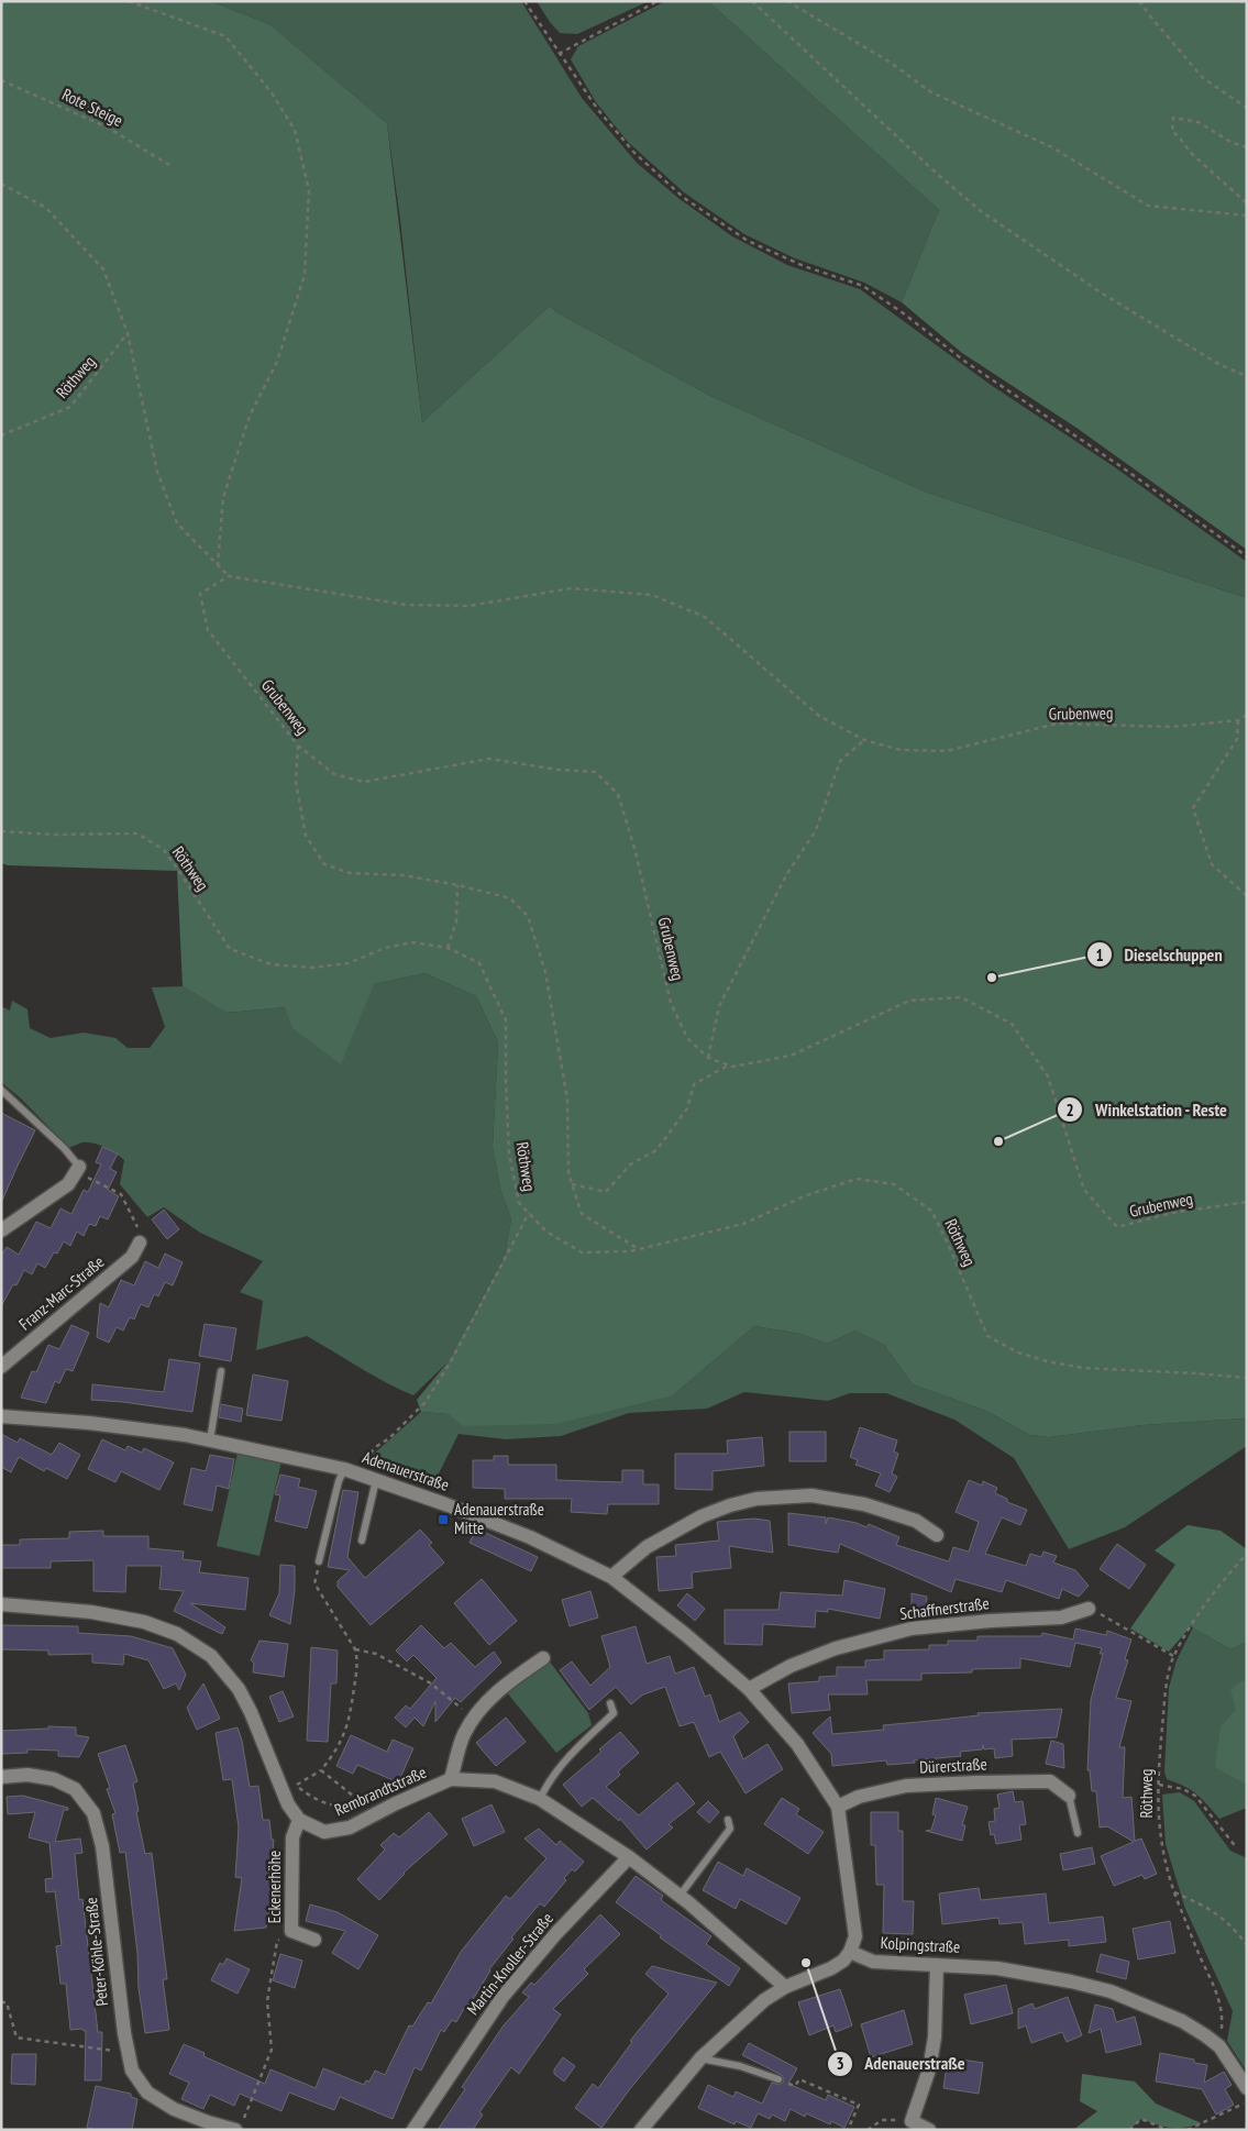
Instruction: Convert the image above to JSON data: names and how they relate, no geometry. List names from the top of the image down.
{
  "streets": {
    "street": [
      "Franz-Marc-Straße",
      "Adenauerstraße",
      "Schaffnerstraße",
      "Dürerstraße",
      "Rembrandtstraße",
      "Eckenerhöhe",
      "Kolpingstraße",
      "Peter-Köhle-Straße",
      "Martin-Knoller-Straße"
    ],
    "path": ["Rote Steige", "Röthweg", "Grubenweg"]
  },
  "crossings": [
    ["Röthweg", "Kolpingstraße"],
    ["Adenauerstraße", "Schaffnerstraße"],
    ["Adenauerstraße", "Dürerstraße"],
    ["Adenauerstraße", "Kolpingstraße"],
    ["Rembrandtstraße", "Eckenerhöhe"],
    ["Rembrandtstraße", "Martin-Knoller-Straße"]
  ],
  "places": {
    "other": ["Dieselschuppen", "Winkelstation - Reste", "Adenauerstraße"],
    "transit": ["Adenauerstraße Mitte"]
  }
}
